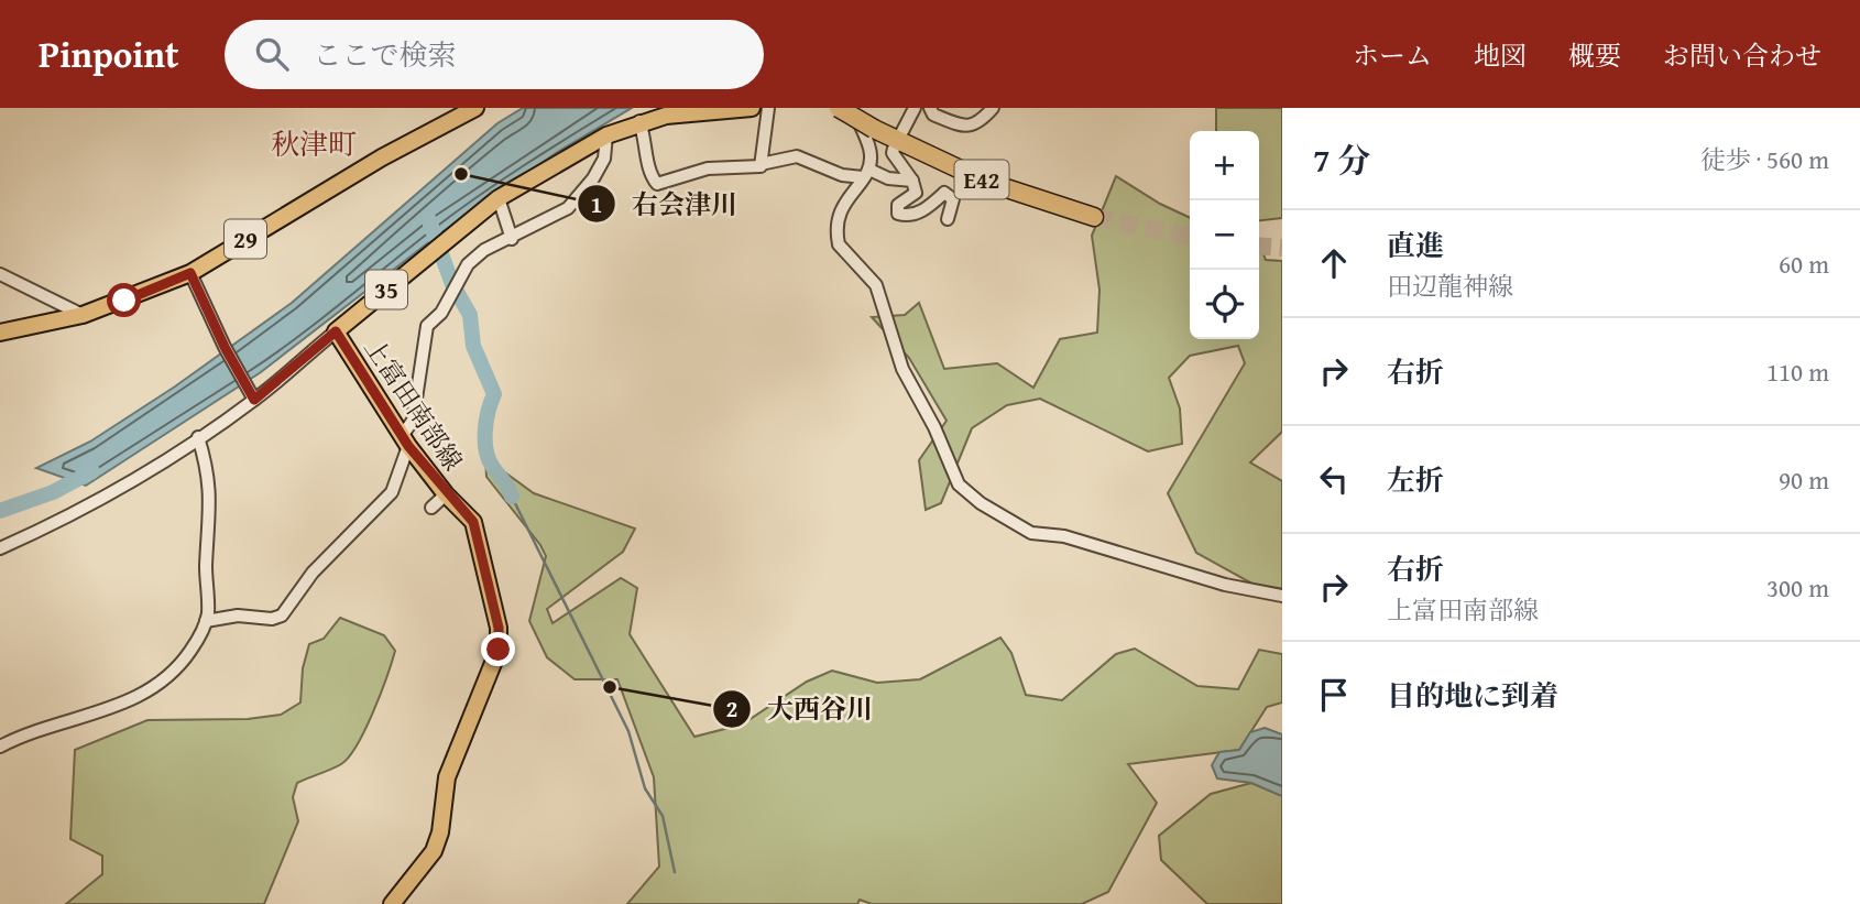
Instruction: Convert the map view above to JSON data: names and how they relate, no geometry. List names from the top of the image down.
{
  "streets": {
    "highway": ["E42"],
    "main road": ["29", "35", "上富田南部線"]
  },
  "districts": ["秋津町"],
  "places": ["右会津川", "大西谷川"],
  "page": {
    "header": "Pinpoint",
    "search": "ここで検索",
    "nav": [
      "ホーム",
      "地図",
      "概要",
      "お問い合わせ"
    ],
    "heading": ["7 分", "徒歩 · 560 m"],
    "map_buttons": ["+", "−"],
    "list": [
      ["直進", "田辺龍神線", "60 m"],
      ["右折", "110 m"],
      ["左折", "90 m"],
      ["右折", "上富田南部線", "300 m"],
      "目的地に到着"
    ]
  }
}
